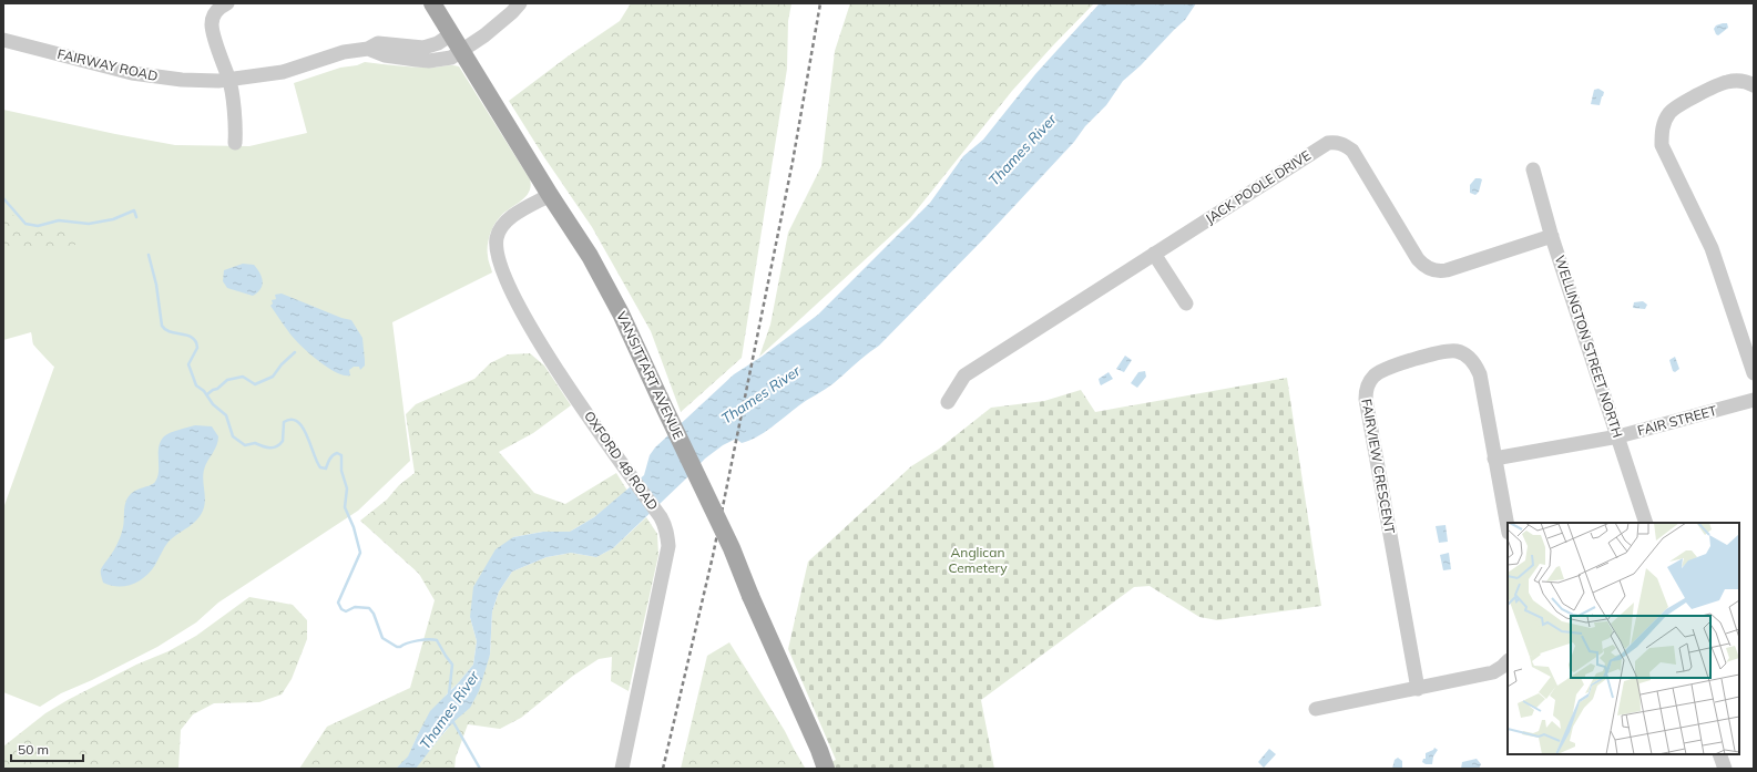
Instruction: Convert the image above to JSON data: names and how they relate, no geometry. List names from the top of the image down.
{
  "streets": {
    "main road": ["VANSITTART AVENUE"],
    "street": [
      "FAIRWAY ROAD",
      "JACK POOLE DRIVE",
      "WELLINGTON STREET NORTH",
      "FAIR STREET",
      "OXFORD 48 ROAD",
      "FAIRVIEW CRESCENT"
    ]
  },
  "crossings": [
    ["FAIRWAY ROAD", "VANSITTART AVENUE"],
    ["JACK POOLE DRIVE", "WELLINGTON STREET NORTH"],
    ["WELLINGTON STREET NORTH", "FAIR STREET"],
    ["VANSITTART AVENUE", "OXFORD 48 ROAD"],
    ["FAIR STREET", "FAIRVIEW CRESCENT"]
  ],
  "water": ["Thames River"],
  "parks": ["Anglican Cemetery"],
  "scale_bar": "50 m"
}
